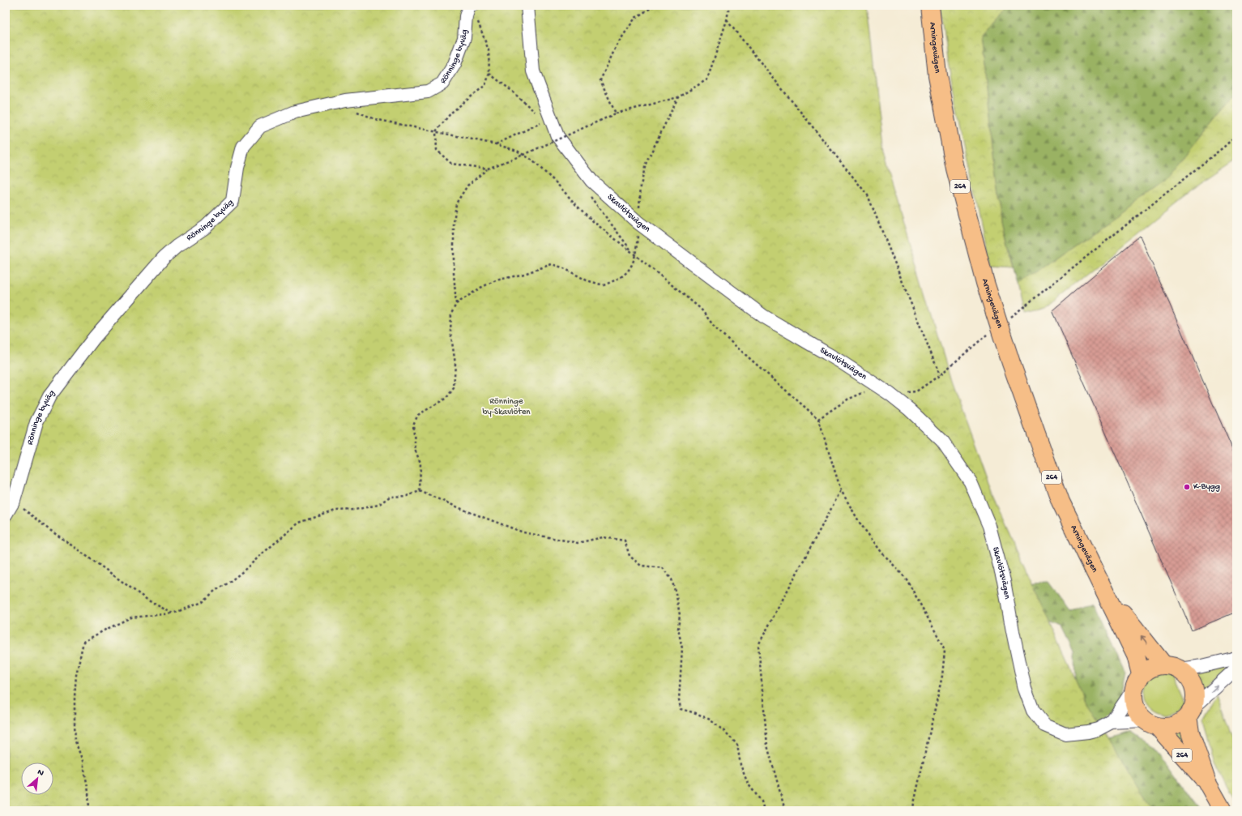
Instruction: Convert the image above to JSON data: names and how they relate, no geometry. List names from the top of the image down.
{
  "streets": {
    "main road": ["Arningevägen", "264"],
    "street": ["Rönninge byväg", "Skavlötsvägen"]
  },
  "crossings": [
    ["Arningevägen", "264"],
    ["Arningevägen", "Skavlötsvägen"],
    ["264", "Skavlötsvägen"]
  ],
  "parks": ["Rönninge by-Skavlöten"],
  "places": ["K-Bygg"],
  "north": "top right"
}
